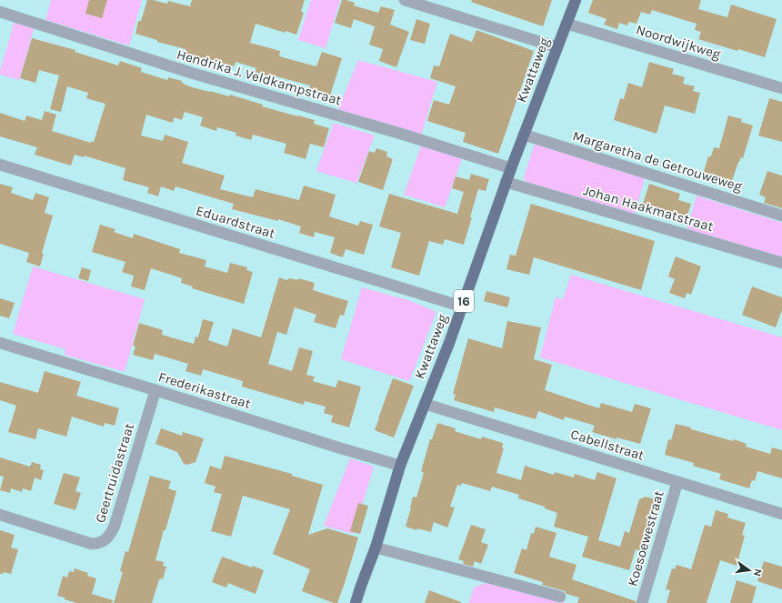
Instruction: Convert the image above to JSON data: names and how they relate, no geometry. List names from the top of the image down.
{
  "streets": {
    "main road": ["Kwattaweg", "16"],
    "street": [
      "Noordwijkweg",
      "Hendrika J. Veldkampstraat",
      "Margaretha de Getrouweweg",
      "Johan Haakmatstraat",
      "Eduardstraat",
      "Frederikastraat",
      "Cabellstraat",
      "Geertruidastraat",
      "Koesoewestraat"
    ]
  },
  "crossings": [
    ["Noordwijkweg", "Kwattaweg"],
    ["Kwattaweg", "Hendrika J. Veldkampstraat"],
    ["Kwattaweg", "Margaretha de Getrouweweg"],
    ["Kwattaweg", "Johan Haakmatstraat"],
    ["Kwattaweg", "Eduardstraat"],
    ["Kwattaweg", "Frederikastraat"],
    ["Kwattaweg", "Cabellstraat"],
    ["Frederikastraat", "Geertruidastraat"],
    ["Cabellstraat", "Koesoewestraat"]
  ],
  "north": "right"
}
